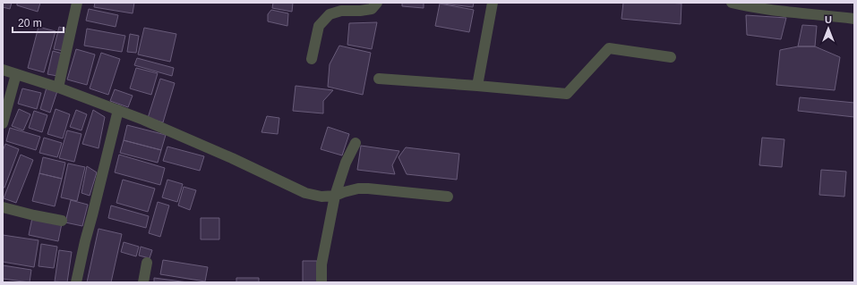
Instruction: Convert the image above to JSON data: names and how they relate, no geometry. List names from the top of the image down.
{
  "scale_bar": "20 m",
  "north": "top"
}
